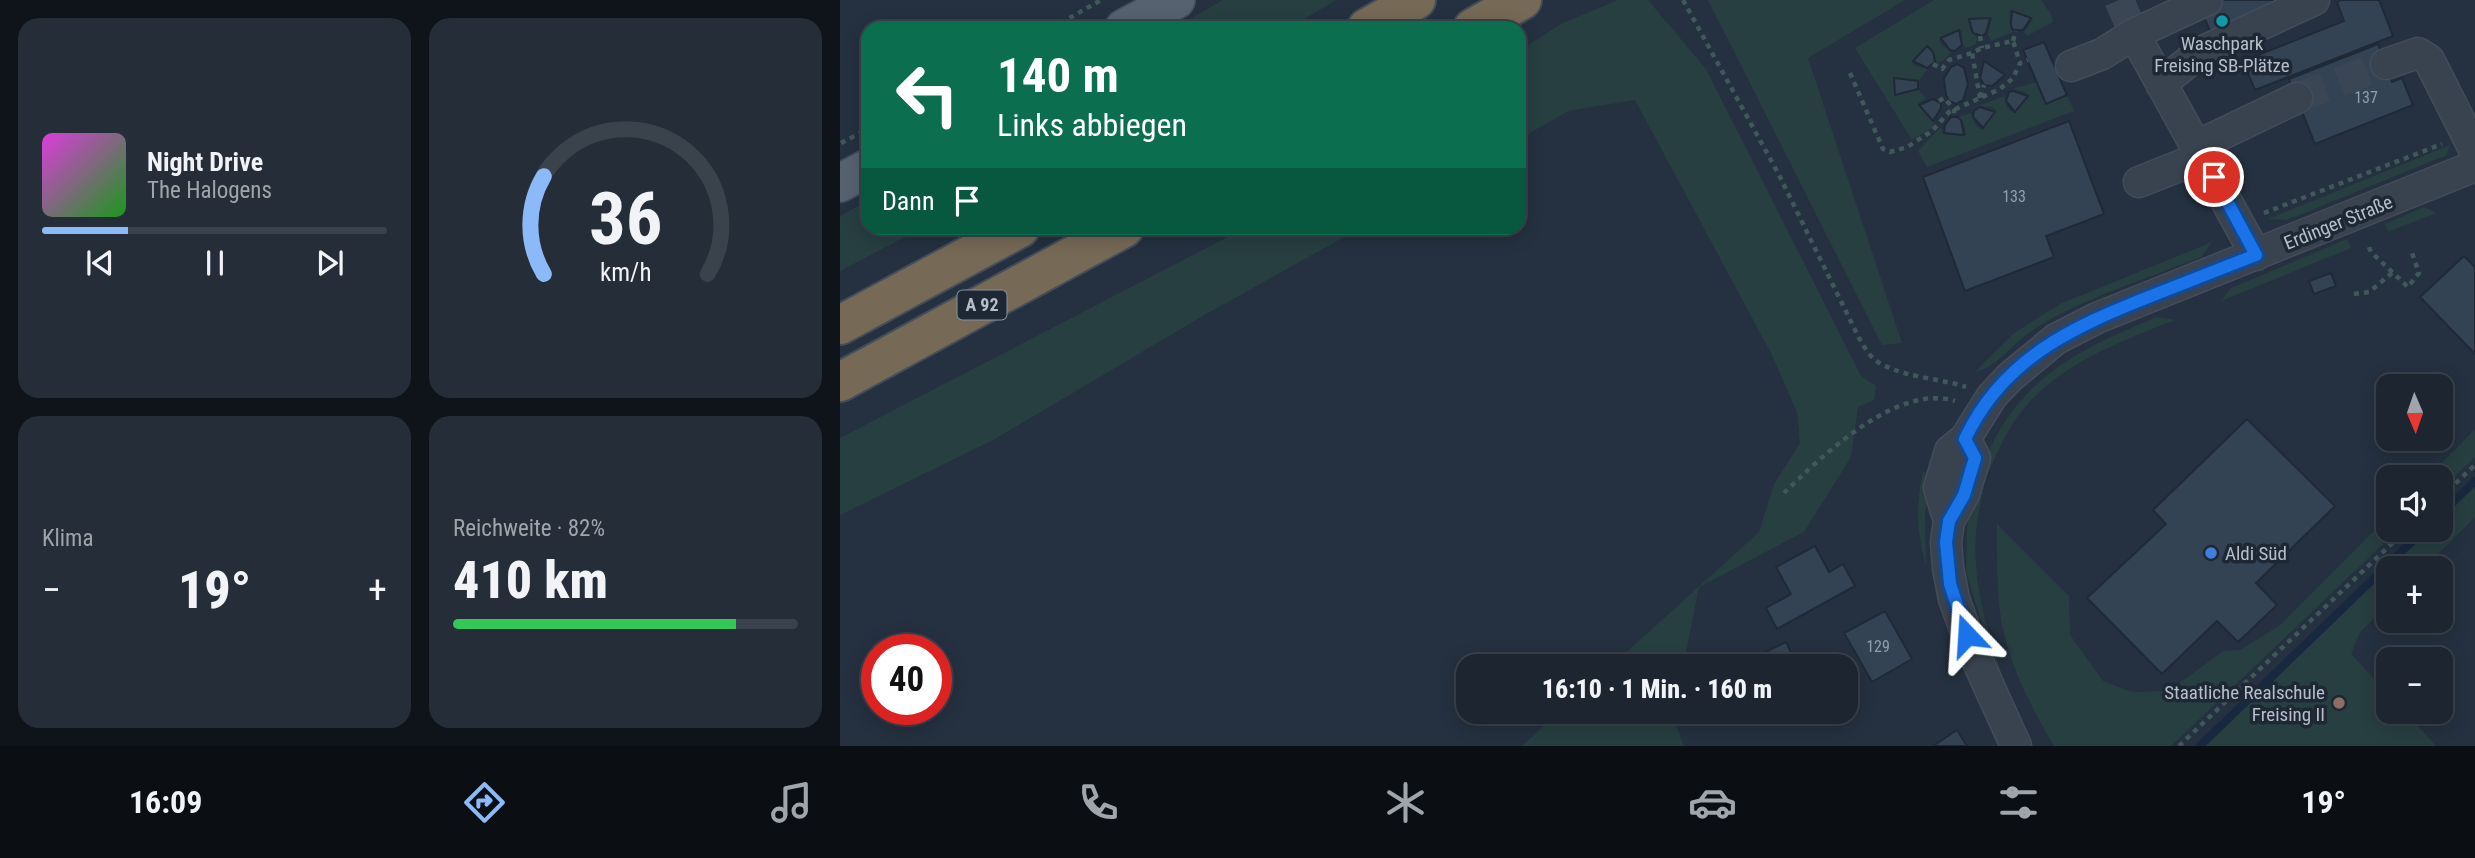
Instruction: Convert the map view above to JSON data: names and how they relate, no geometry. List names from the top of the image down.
{
  "streets": {
    "highway": ["A 92"],
    "street": ["Erdinger Straße"]
  },
  "places": ["Waschpark Freising SB-Plätze", "Aldi Süd", "Staatliche Realschule Freising II"],
  "house_numbers": ["137", "133", "129"],
  "north": "bottom",
  "page": {
    "turn": ["140 m", "Links abbiegen"],
    "song": ["Night Drive", "The Halogens"],
    "then": "Dann",
    "map_buttons": ["+", "−"],
    "tile": [
      "Klima",
      ["Reichweite · 82%", "410 km"]
    ],
    "heat": ["−", "19°", "+"],
    "limit": "40",
    "trip": "16:10 · 1 Min. · 160 m",
    "tabs": ["16:09", "19°"],
    "gauge": ["36", "km/h"]
  }
}
